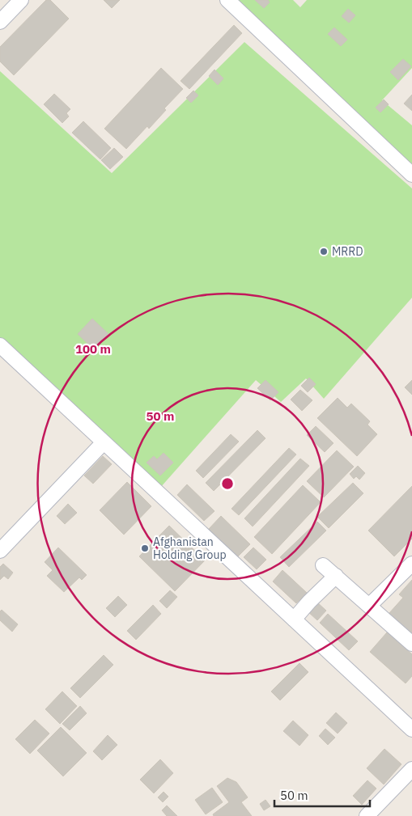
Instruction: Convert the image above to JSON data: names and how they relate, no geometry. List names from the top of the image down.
{
  "places": ["MRRD", "Afghanistan Holding Group"],
  "scale_bar": "50 m",
  "rings": ["100 m", "50 m"]
}
